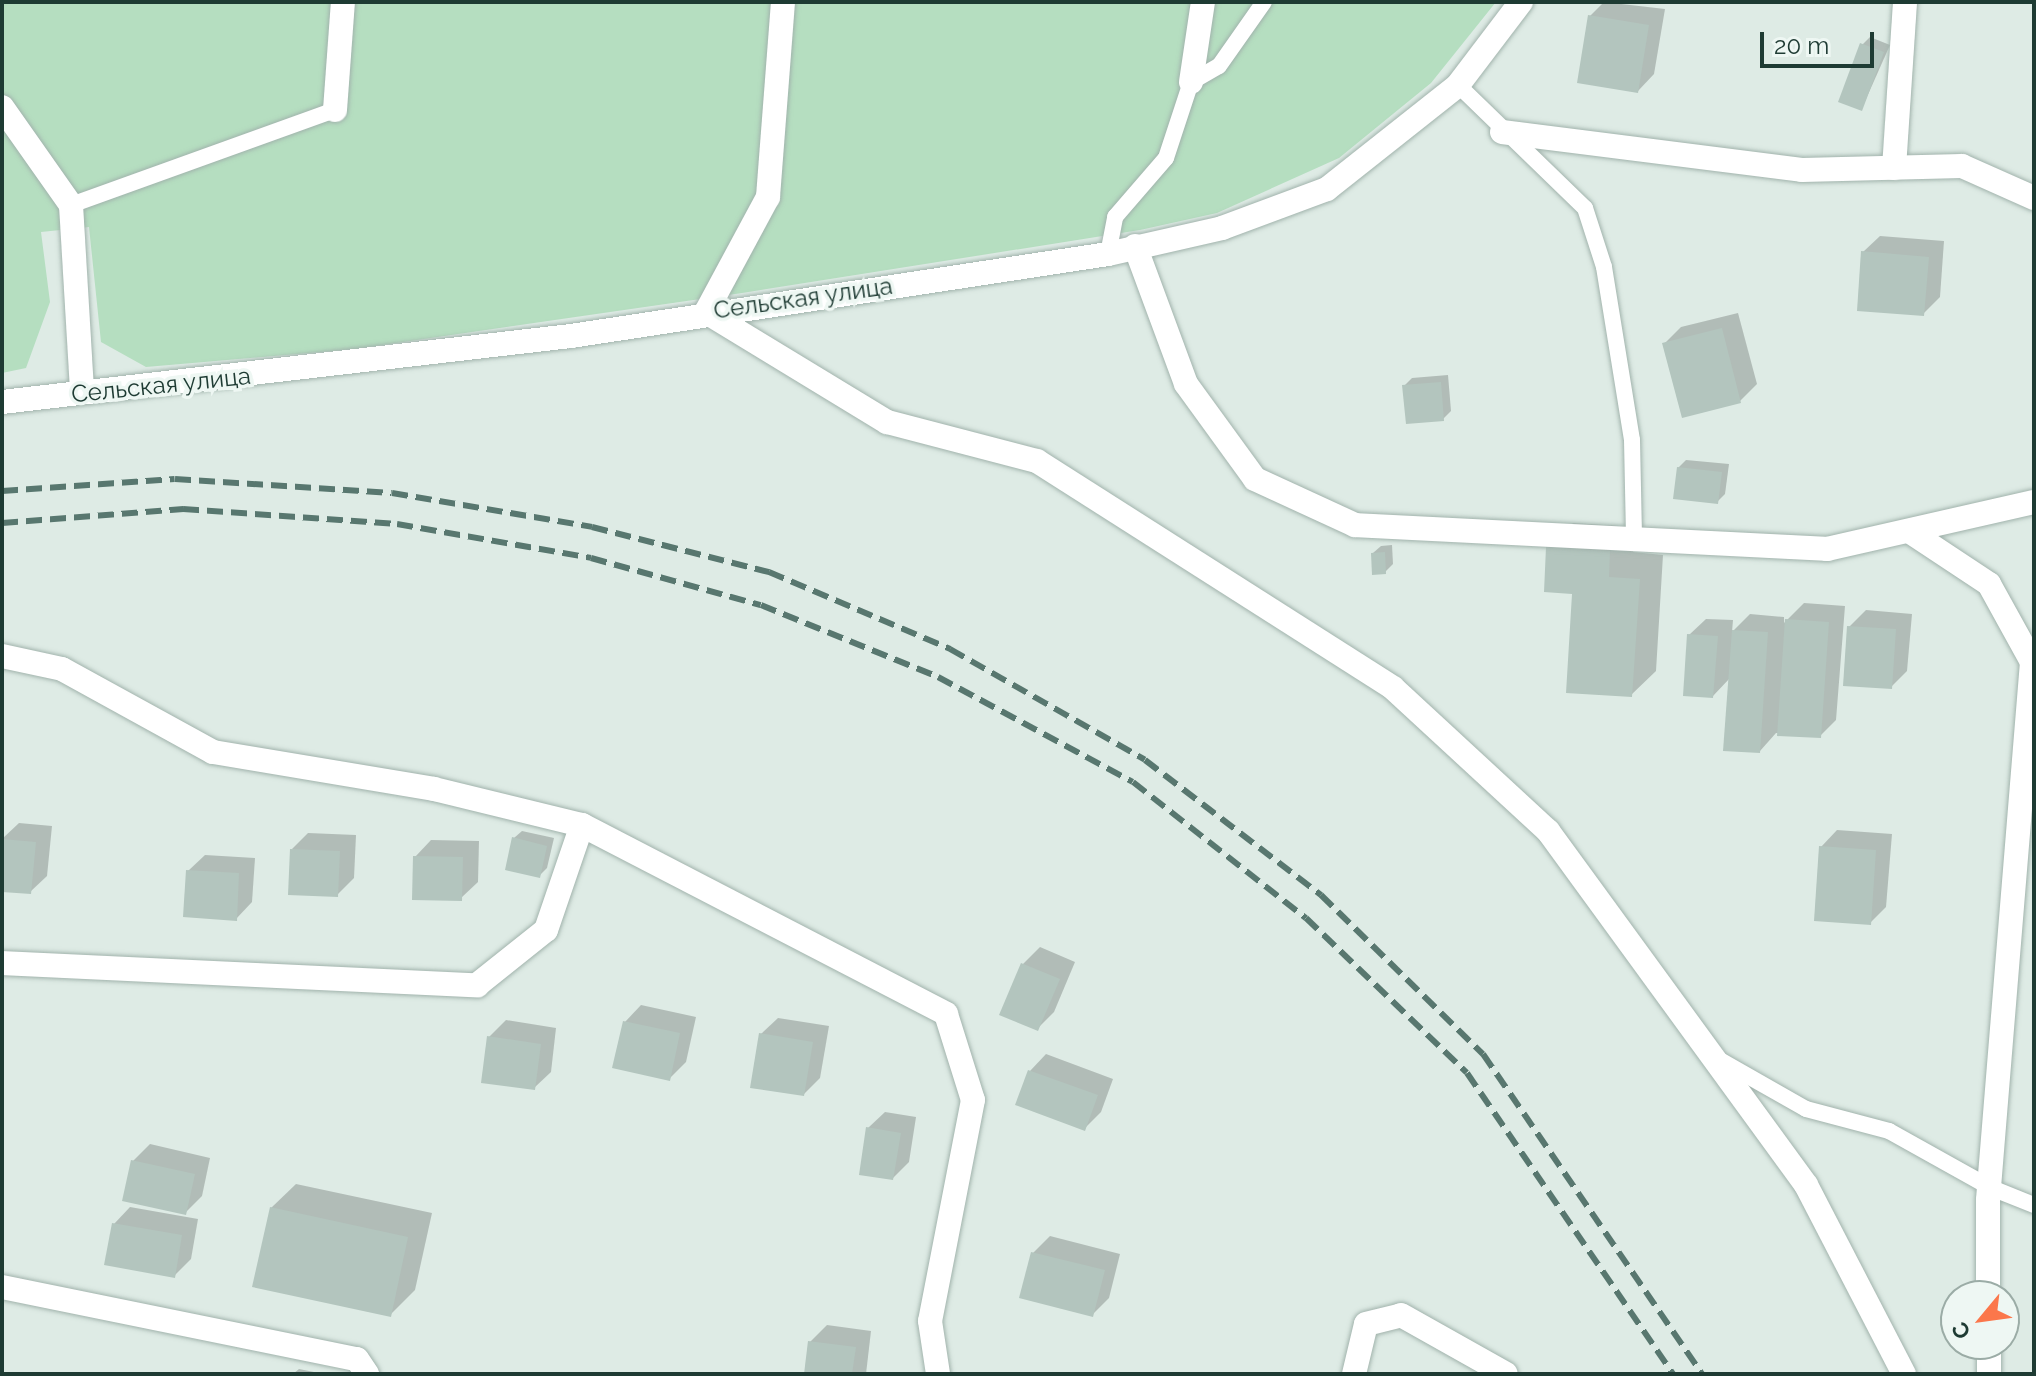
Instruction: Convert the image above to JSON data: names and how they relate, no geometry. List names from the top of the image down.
{
  "streets": {
    "street": ["Сельская улица"]
  },
  "scale_bar": "20 m",
  "north": "bottom left"
}
